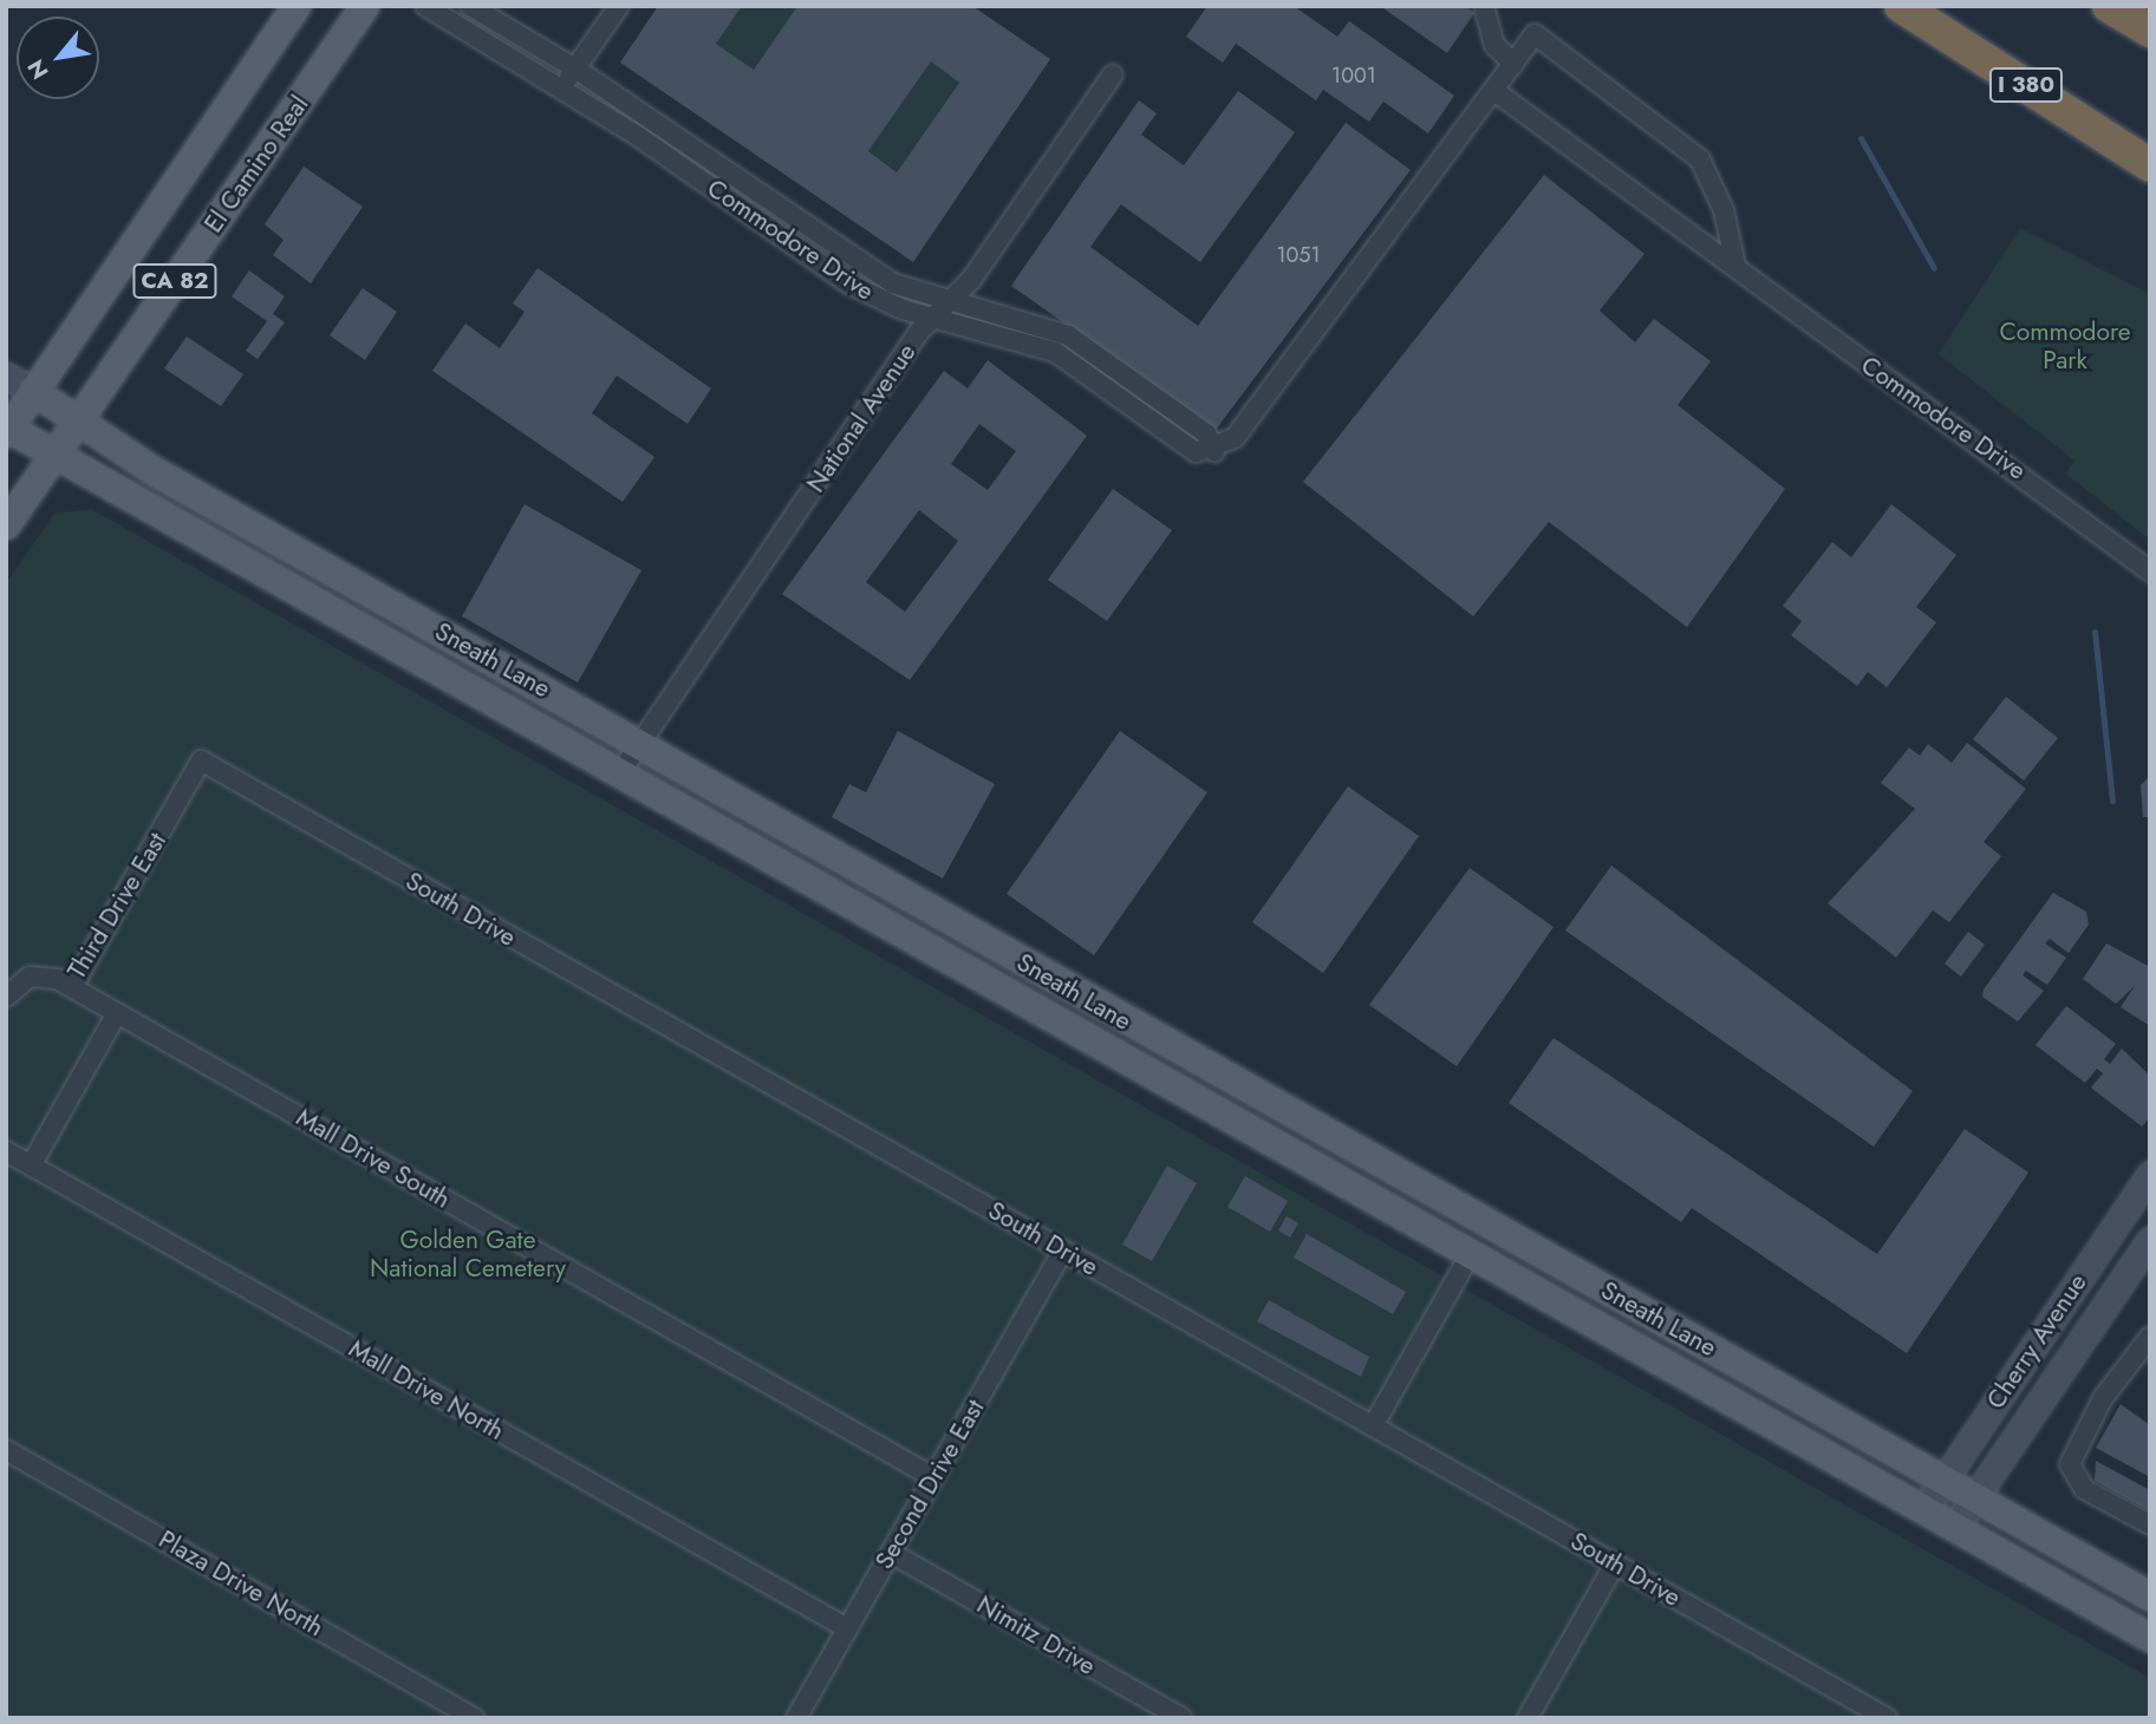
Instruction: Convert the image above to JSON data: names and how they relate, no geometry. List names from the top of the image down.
{
  "streets": {
    "highway": ["I 380"],
    "main road": ["El Camino Real", "CA 82", "Sneath Lane"],
    "street": [
      "Commodore Drive",
      "National Avenue",
      "Third Drive East",
      "South Drive",
      "Mall Drive South",
      "Cherry Avenue",
      "Mall Drive North",
      "Second Drive East",
      "Plaza Drive North",
      "Nimitz Drive"
    ]
  },
  "crossings": [
    ["El Camino Real", "Sneath Lane"],
    ["Commodore Drive", "National Avenue"],
    ["CA 82", "Sneath Lane"],
    ["National Avenue", "Sneath Lane"],
    ["Sneath Lane", "Cherry Avenue"],
    ["Third Drive East", "South Drive"],
    ["Third Drive East", "Mall Drive South"],
    ["South Drive", "Second Drive East"],
    ["Mall Drive South", "Second Drive East"],
    ["Mall Drive North", "Second Drive East"],
    ["Second Drive East", "Nimitz Drive"]
  ],
  "parks": ["Commodore Park", "Golden Gate National Cemetery"],
  "house_numbers": ["1001", "1051"],
  "north": "bottom left"
}
